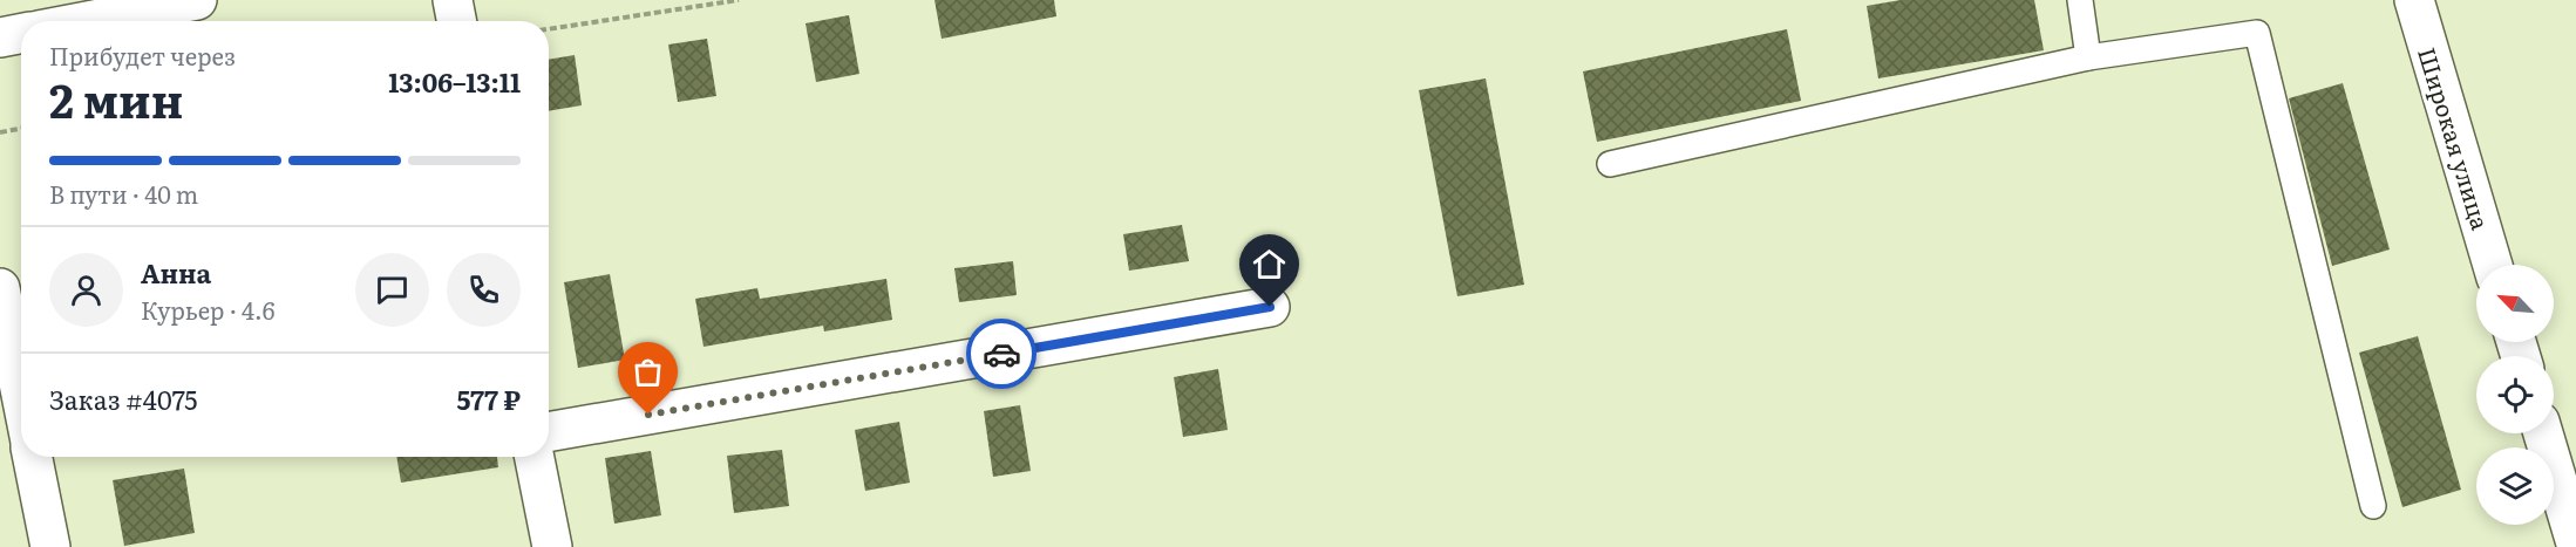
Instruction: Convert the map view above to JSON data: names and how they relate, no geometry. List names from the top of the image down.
{
  "streets": {
    "street": ["Широкая улица"]
  },
  "north": "top left",
  "page": {
    "heading": ["2 мин", "Прибудет через", "13:06–13:11"],
    "panel": [
      "Анна",
      "Курьер · 4.6",
      "Заказ #4075",
      "577 ₽"
    ],
    "bar": "В пути · 40 m"
  }
}
